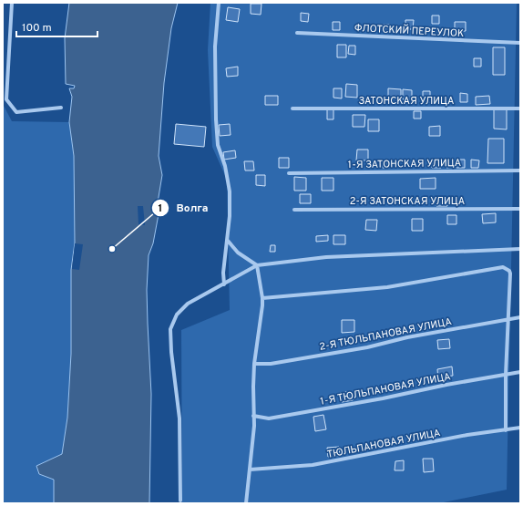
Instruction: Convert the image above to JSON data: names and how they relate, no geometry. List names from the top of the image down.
{
  "streets": {
    "street": [
      "ФЛОТСКИЙ ПЕРЕУЛОК",
      "ЗАТОНСКАЯ УЛИЦА",
      "1-Я ЗАТОНСКАЯ УЛИЦА",
      "2-Я ЗАТОНСКАЯ УЛИЦА",
      "2-Я ТЮЛЬПАНОВАЯ УЛИЦА",
      "1-Я ТЮЛЬПАНОВАЯ УЛИЦА",
      "ТЮЛЬПАНОВАЯ УЛИЦА"
    ]
  },
  "places": ["Волга"],
  "scale_bar": "100 m"
}
